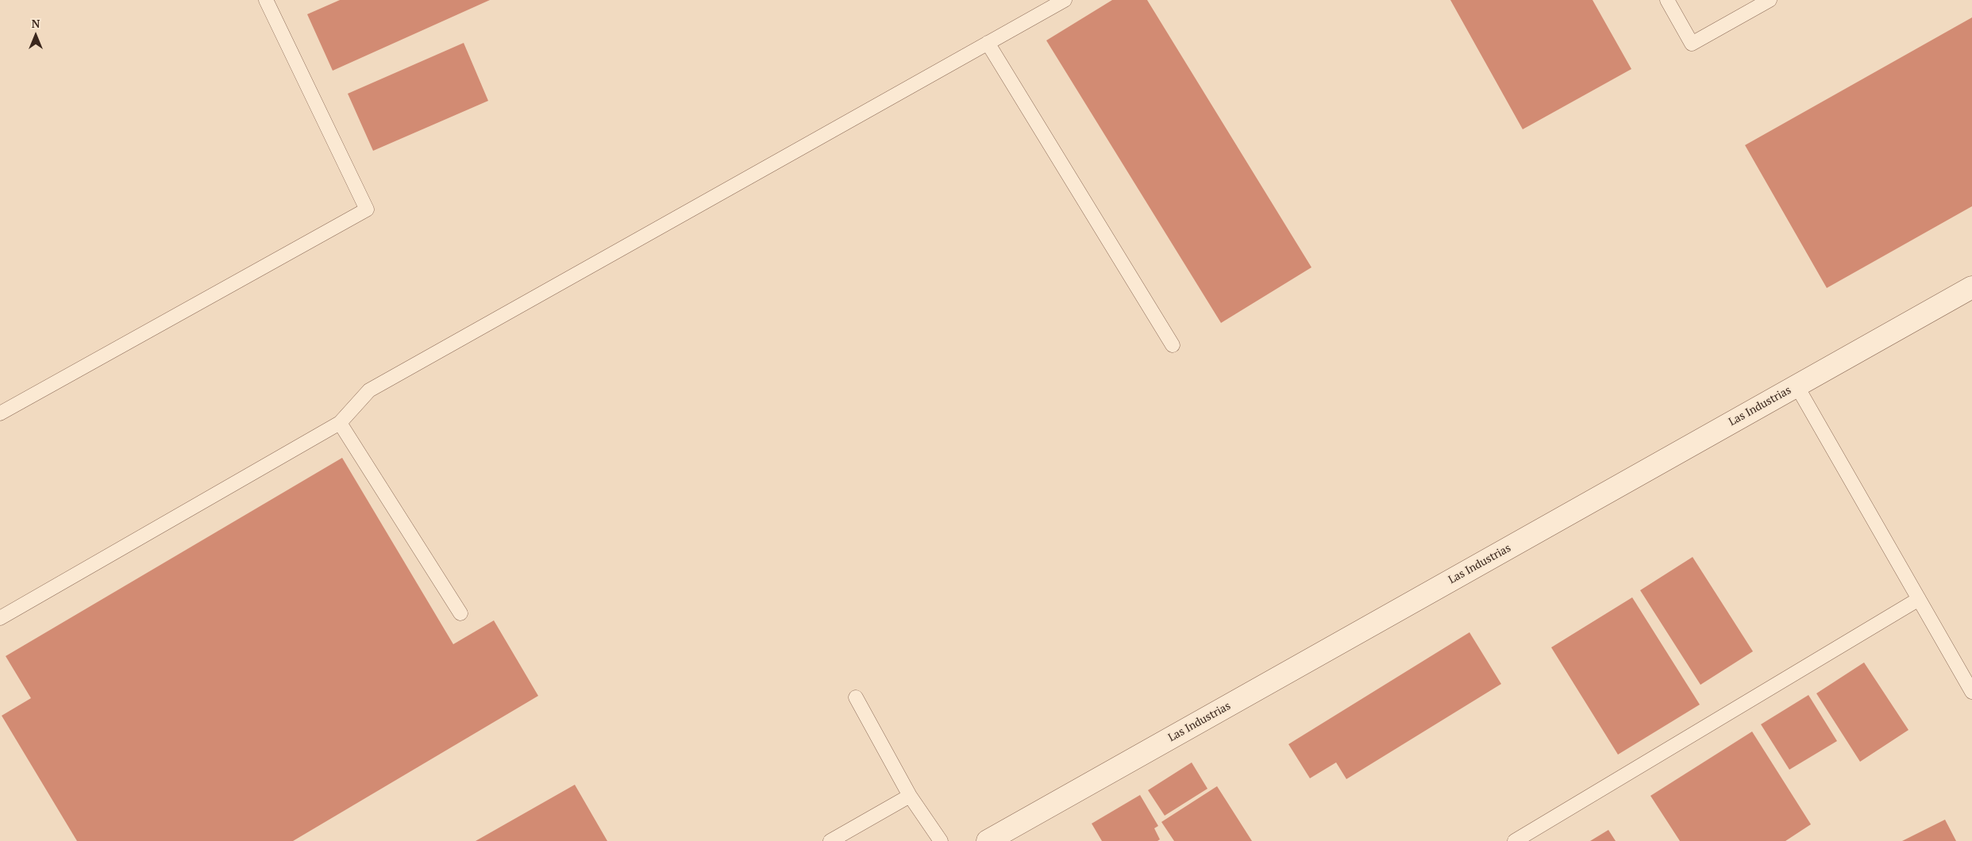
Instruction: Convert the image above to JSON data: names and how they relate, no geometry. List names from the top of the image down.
{
  "streets": {
    "street": ["Las Industrias"]
  },
  "north": "top"
}
